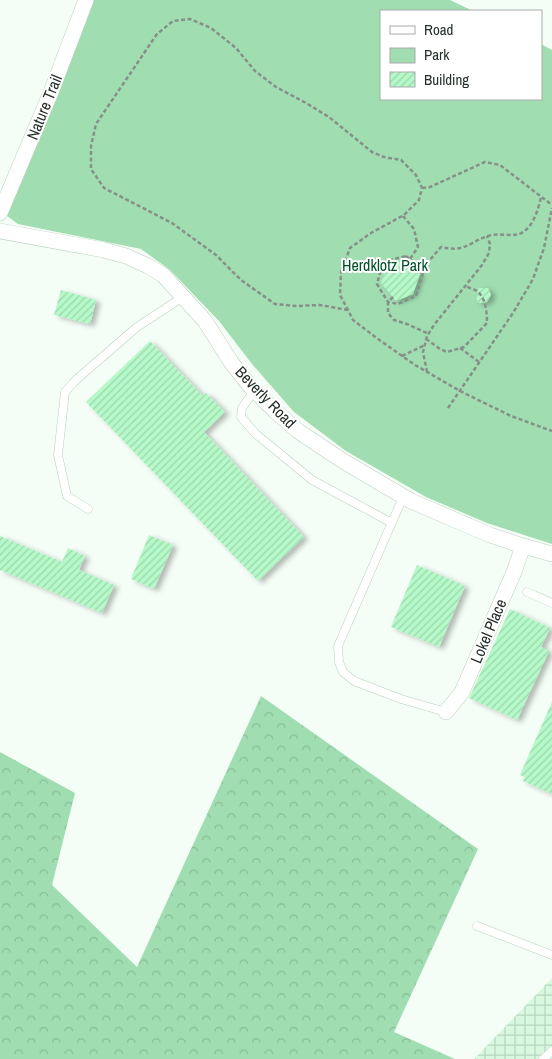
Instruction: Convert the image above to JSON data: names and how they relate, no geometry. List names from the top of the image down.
{
  "streets": {
    "street": ["Nature Trail", "Beverly Road", "Lokel Place"]
  },
  "crossings": [
    ["Beverly Road", "Lokel Place"]
  ],
  "parks": ["Herdklotz Park"],
  "legend": ["Road", "Park", "Building"]
}
